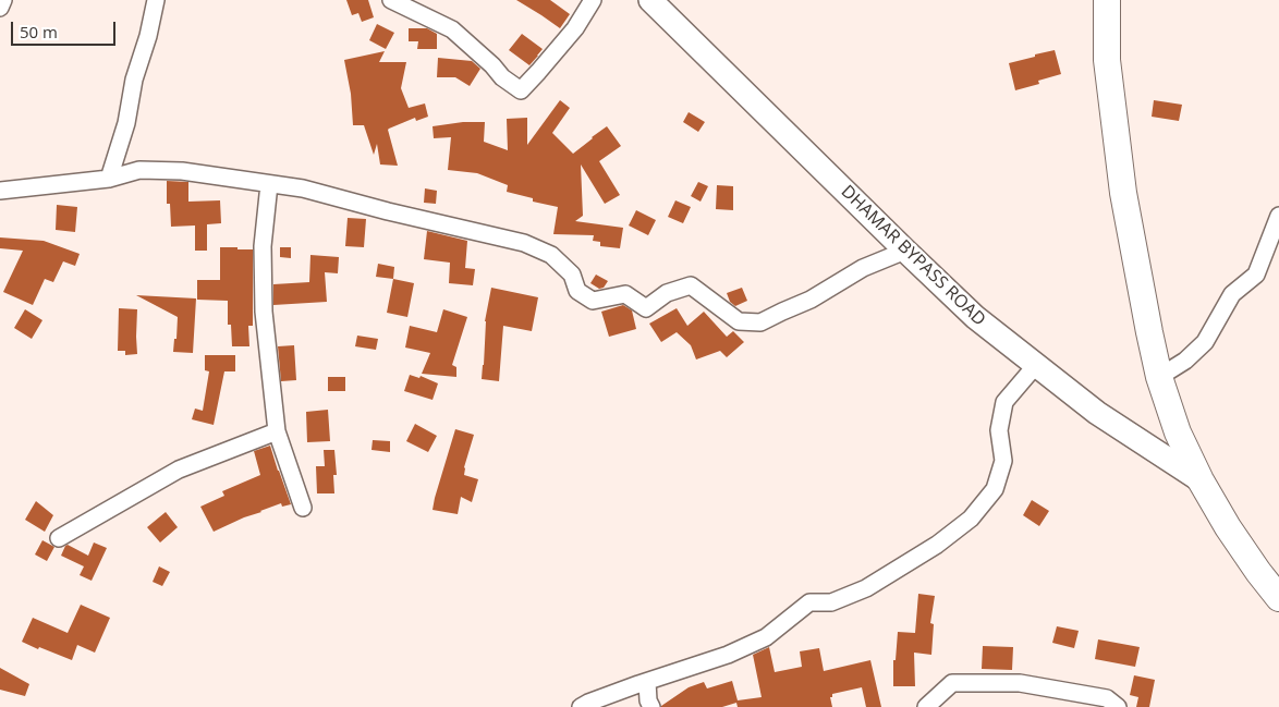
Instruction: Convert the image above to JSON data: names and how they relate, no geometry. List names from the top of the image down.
{
  "streets": {
    "main road": ["DHAMAR BYPASS ROAD"]
  },
  "scale_bar": "50 m"
}
